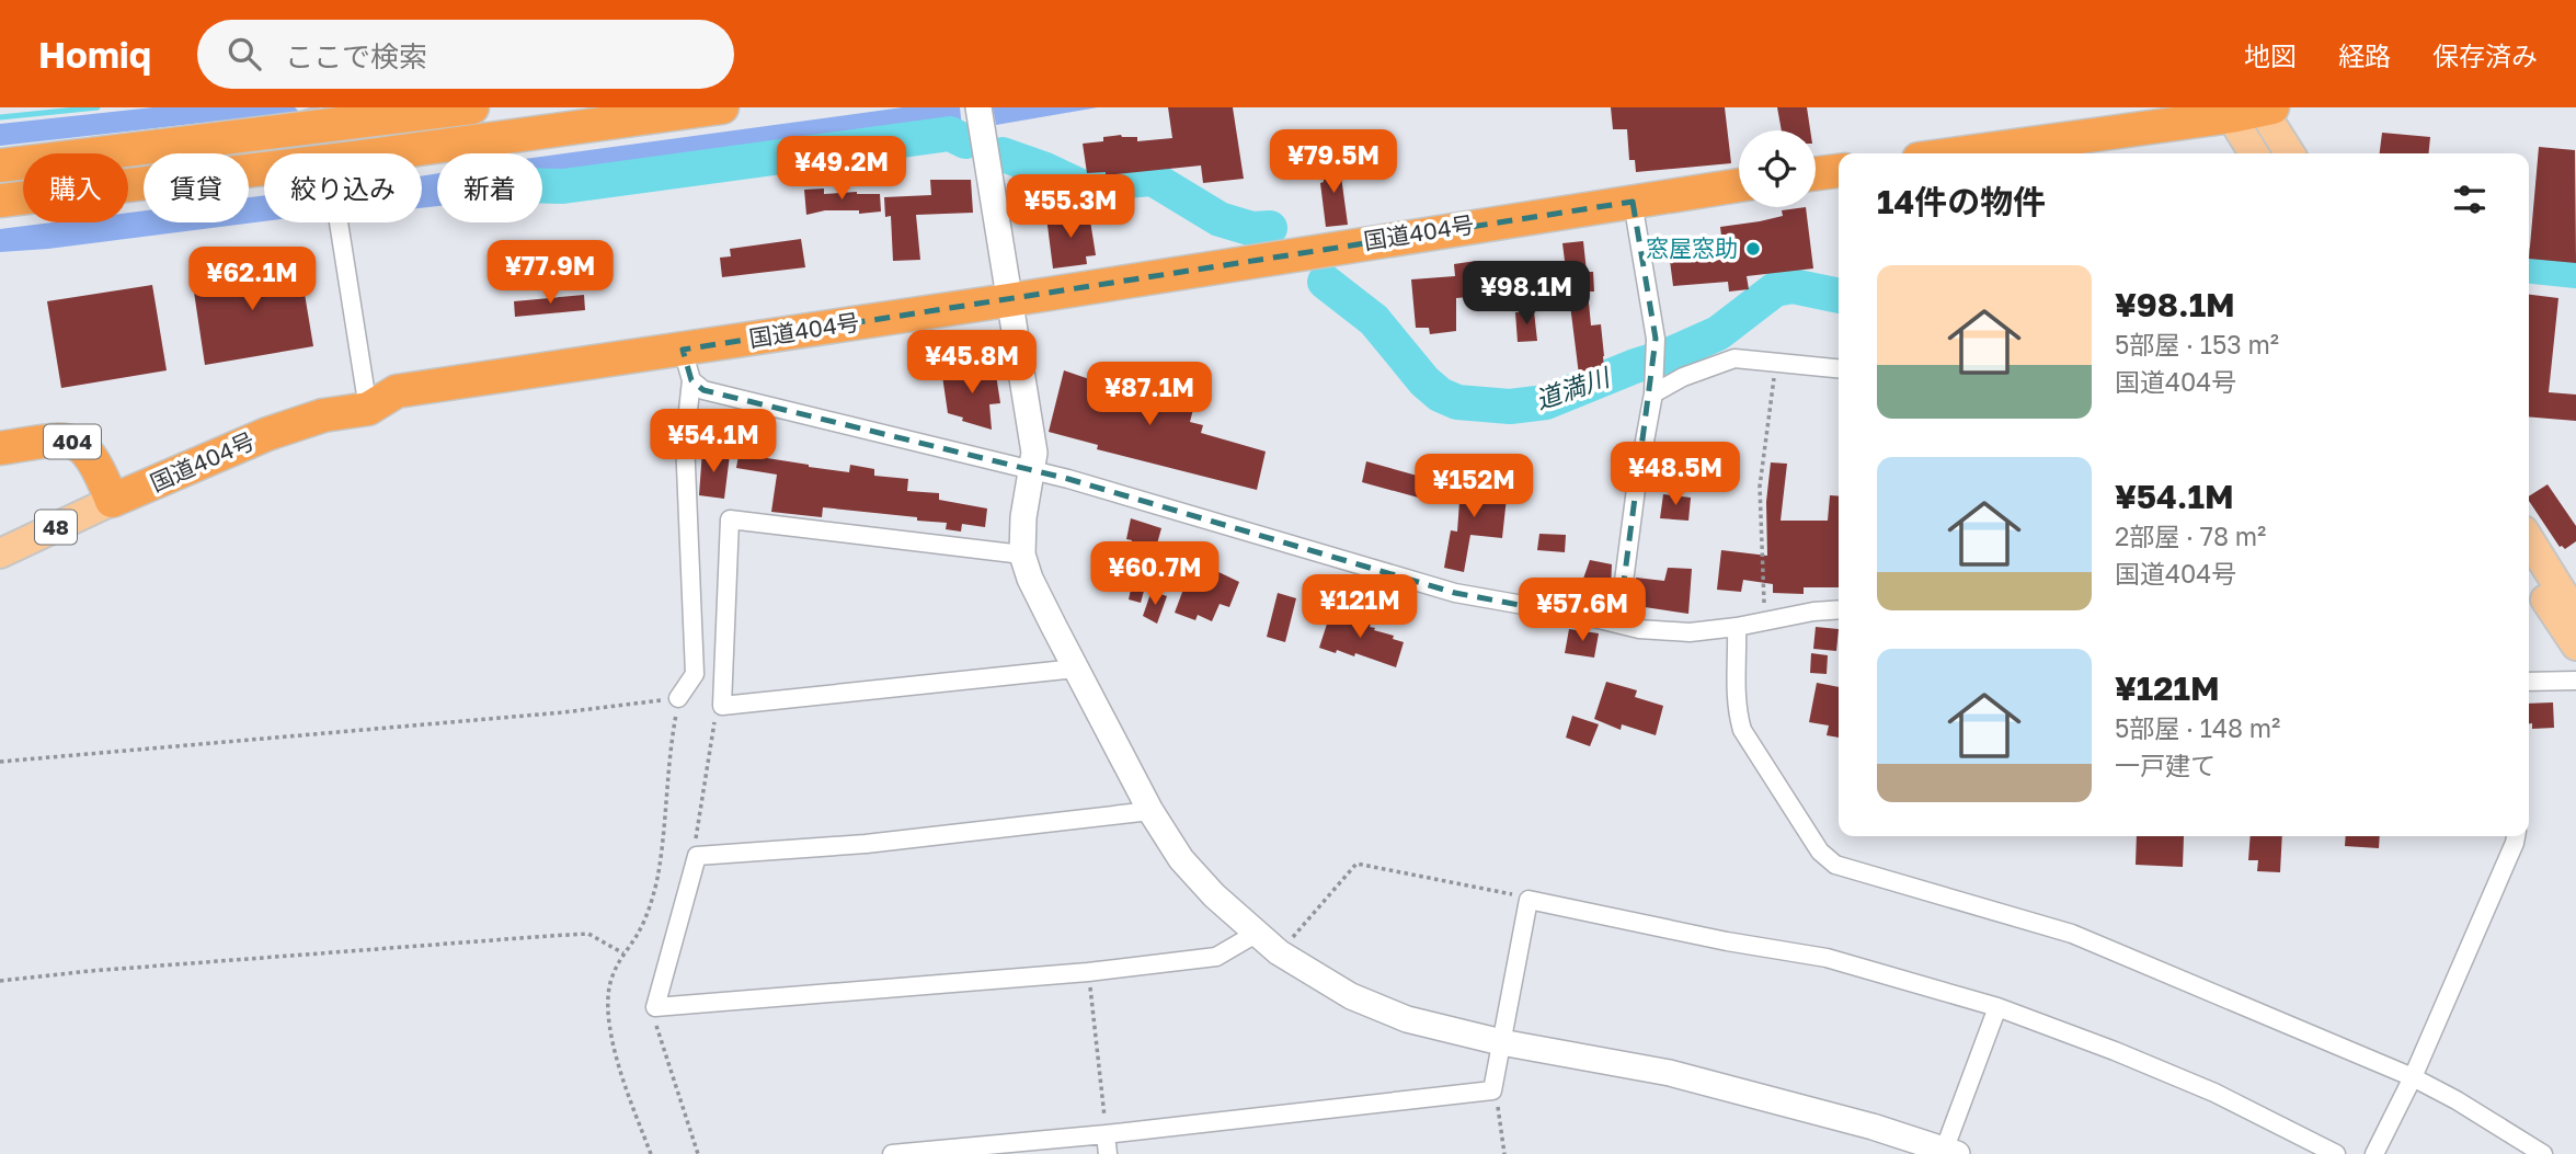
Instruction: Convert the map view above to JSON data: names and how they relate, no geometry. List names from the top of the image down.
{
  "streets": {
    "highway": ["国道404号", "404"],
    "main road": ["48"]
  },
  "crossings": [
    ["国道404号", "404"],
    ["国道404号", "48"],
    ["404", "48"]
  ],
  "water": ["道満川"],
  "places": ["窓屋窓助"],
  "page": {
    "header": "Homiq",
    "search": "ここで検索",
    "nav": ["地図", "経路", "保存済み"],
    "price": [
      "¥79.5M",
      "¥49.2M",
      "¥55.3M",
      "¥77.9M",
      "¥62.1M",
      "¥98.1M",
      "¥45.8M",
      "¥87.1M",
      "¥54.1M",
      "¥48.5M",
      "¥152M",
      "¥60.7M",
      "¥121M",
      "¥57.6M"
    ],
    "chip": [
      "購入",
      "賃貸",
      "絞り込み",
      "新着"
    ],
    "heading": "14件の物件",
    "list": [
      {
        "name": "¥98.1M",
        "note": "5部屋 · 153 m² · 国道404号"
      },
      {
        "name": "¥54.1M",
        "note": "2部屋 · 78 m² · 国道404号"
      },
      {
        "name": "¥121M",
        "note": "5部屋 · 148 m² · 一戸建て"
      }
    ]
  }
}
